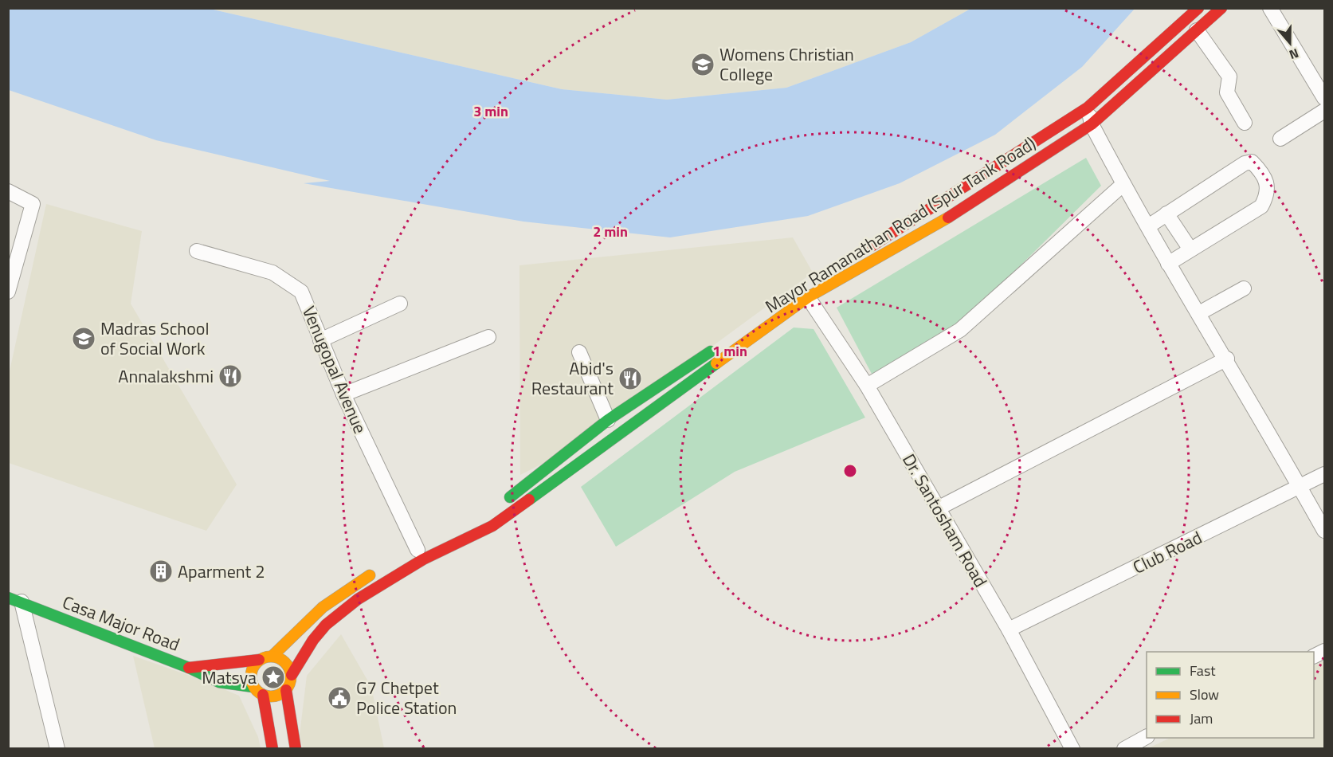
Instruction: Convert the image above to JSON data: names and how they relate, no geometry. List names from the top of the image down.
{
  "streets": {
    "main road": ["Mayor Ramanathan Road (Spur Tank Road)", "Casa Major Road"],
    "street": ["Venugopal Avenue", "Dr. Santosham Road", "Club Road"]
  },
  "crossings": [
    ["Mayor Ramanathan Road (Spur Tank Road)", "Dr. Santosham Road"],
    ["Mayor Ramanathan Road (Spur Tank Road)", "Casa Major Road"],
    ["Dr. Santosham Road", "Club Road"]
  ],
  "places": {
    "school or university": ["Womens Christian College", "Madras School of Social Work"],
    "restaurant": ["Annalakshmi", "Abid's Restaurant"],
    "building": ["Aparment 2"],
    "place": ["Matsya"],
    "public building": ["G7 Chetpet Police Station"]
  },
  "legend": ["Fast", "Slow", "Jam"],
  "north": "bottom",
  "rings": ["3 min", "2 min", "1 min"]
}
